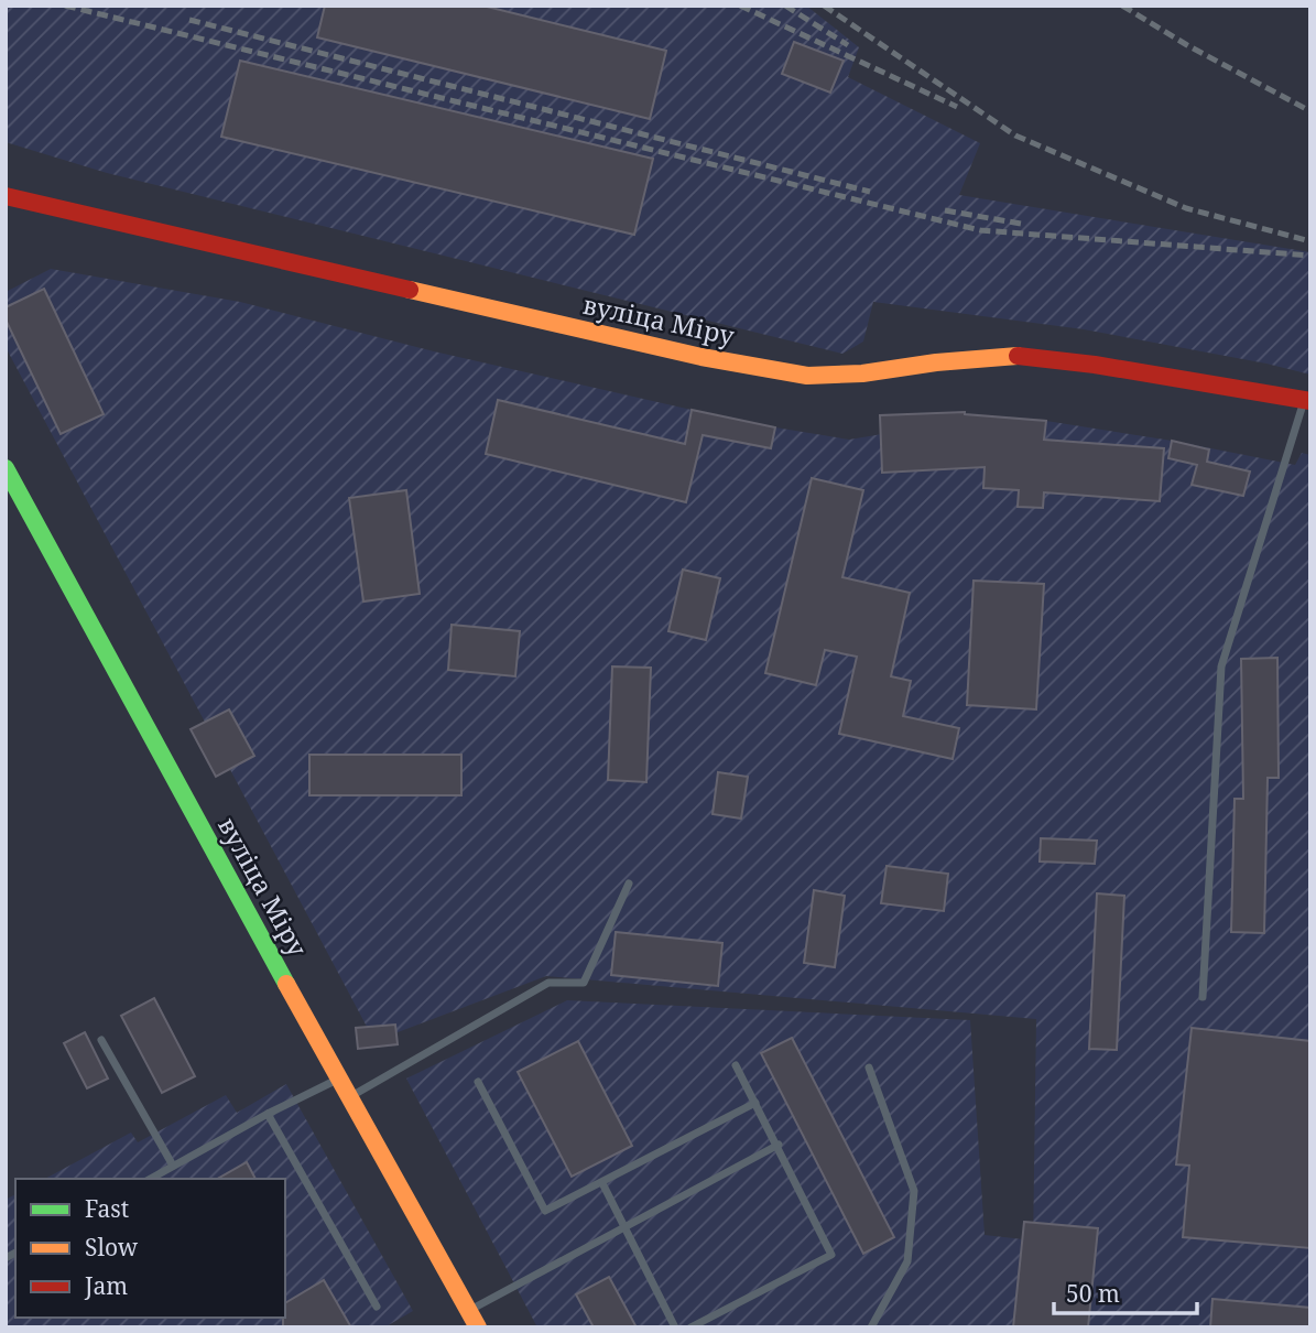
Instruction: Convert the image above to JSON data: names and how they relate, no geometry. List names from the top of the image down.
{
  "streets": {
    "street": ["вуліца Міру"]
  },
  "legend": ["Fast", "Slow", "Jam"],
  "scale_bar": "50 m"
}
